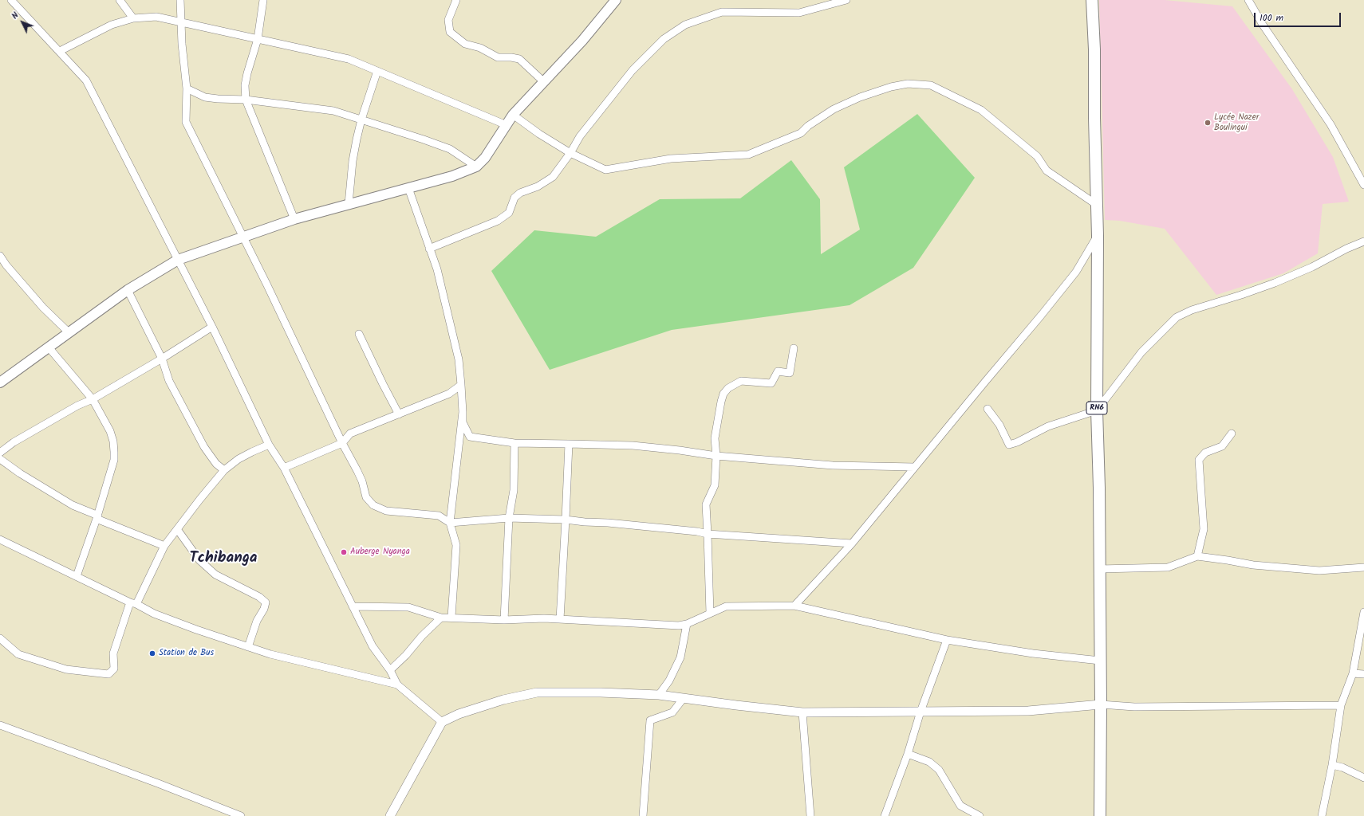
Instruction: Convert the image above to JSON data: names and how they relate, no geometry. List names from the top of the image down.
{
  "streets": {
    "highway": ["RN6"]
  },
  "districts": ["Tchibanga"],
  "places": ["Lycée Nazer Boulingui", "Auberge Nyanga", "Station de Bus"],
  "scale_bar": "100 m",
  "north": "top left"
}
